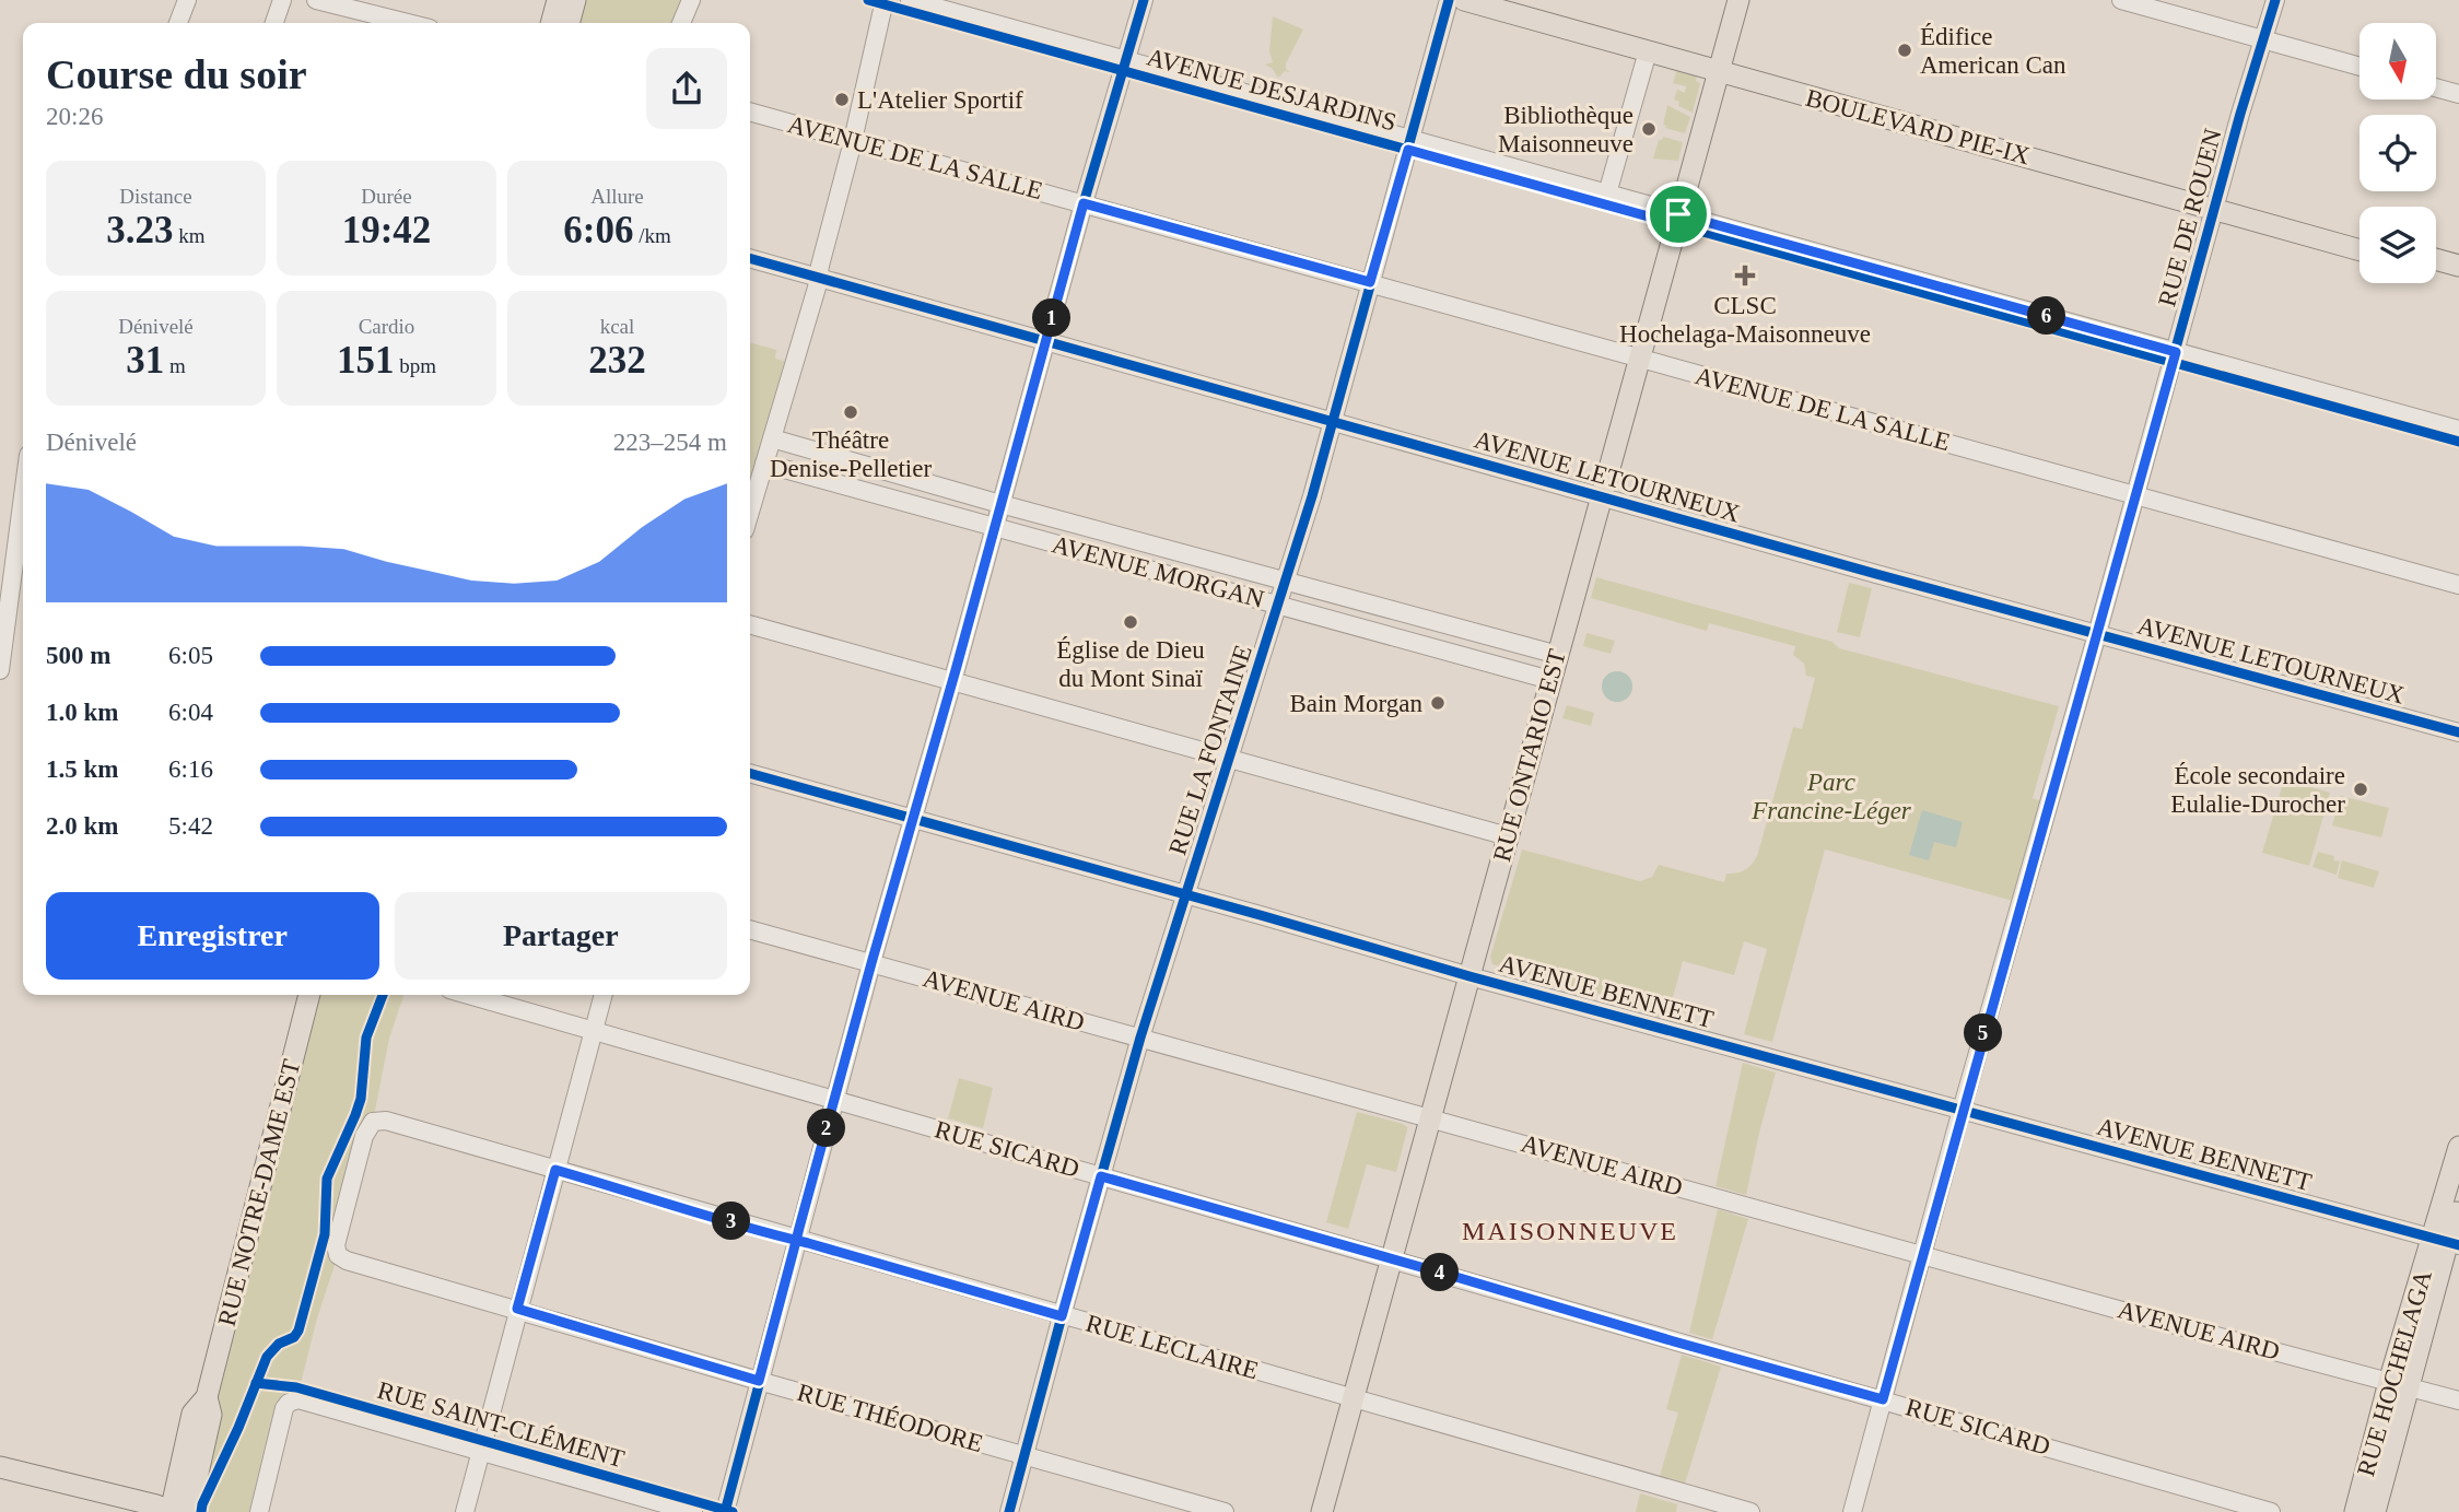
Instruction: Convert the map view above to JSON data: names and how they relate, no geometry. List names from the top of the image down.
{
  "streets": {
    "main road": [
      "BOULEVARD PIE-IX",
      "RUE ONTARIO EST",
      "RUE NOTRE-DAME EST",
      "RUE HOCHELAGA"
    ],
    "street": [
      "AVENUE DESJARDINS",
      "AVENUE DE LA SALLE",
      "RUE DE ROUEN",
      "AVENUE LETOURNEUX",
      "AVENUE MORGAN",
      "RUE LA FONTAINE",
      "AVENUE BENNETT",
      "AVENUE AIRD",
      "RUE SICARD",
      "RUE LECLAIRE",
      "RUE THÉODORE",
      "RUE SAINT-CLÉMENT"
    ]
  },
  "crossings": [
    ["AVENUE DESJARDINS", "RUE DE ROUEN"],
    ["AVENUE DESJARDINS", "RUE LA FONTAINE"],
    ["AVENUE DESJARDINS", "RUE ONTARIO EST"],
    ["BOULEVARD PIE-IX", "RUE DE ROUEN"],
    ["BOULEVARD PIE-IX", "RUE ONTARIO EST"],
    ["AVENUE DE LA SALLE", "RUE DE ROUEN"],
    ["AVENUE DE LA SALLE", "RUE LA FONTAINE"],
    ["AVENUE DE LA SALLE", "RUE ONTARIO EST"],
    ["RUE DE ROUEN", "AVENUE LETOURNEUX"],
    ["RUE DE ROUEN", "AVENUE BENNETT"],
    ["RUE DE ROUEN", "AVENUE AIRD"],
    ["RUE DE ROUEN", "RUE SICARD"],
    ["AVENUE LETOURNEUX", "RUE LA FONTAINE"],
    ["AVENUE LETOURNEUX", "RUE ONTARIO EST"],
    ["AVENUE MORGAN", "RUE LA FONTAINE"],
    ["AVENUE MORGAN", "RUE ONTARIO EST"],
    ["RUE LA FONTAINE", "AVENUE BENNETT"],
    ["RUE LA FONTAINE", "AVENUE AIRD"],
    ["RUE LA FONTAINE", "RUE SICARD"],
    ["RUE LA FONTAINE", "RUE LECLAIRE"],
    ["RUE LA FONTAINE", "RUE THÉODORE"],
    ["RUE ONTARIO EST", "AVENUE BENNETT"],
    ["RUE ONTARIO EST", "AVENUE AIRD"],
    ["RUE ONTARIO EST", "RUE SICARD"],
    ["RUE ONTARIO EST", "RUE LECLAIRE"],
    ["AVENUE BENNETT", "RUE HOCHELAGA"],
    ["AVENUE AIRD", "RUE HOCHELAGA"],
    ["RUE LECLAIRE", "RUE THÉODORE"]
  ],
  "districts": ["MAISONNEUVE"],
  "parks": ["Parc Francine-Léger"],
  "places": {
    "other": [
      "Édifice American Can",
      "L'Atelier Sportif",
      "Bibliothèque Maisonneuve",
      "Théâtre Denise-Pelletier",
      "Église de Dieu du Mont Sinaï",
      "Bain Morgan",
      "École secondaire Eulalie-Durocher"
    ],
    "health": ["CLSC Hochelaga-Maisonneuve"]
  },
  "north": "bottom",
  "page": {
    "heading": ["Course du soir", "20:26"],
    "stats": [
      ["Distance", "3.23 km"],
      ["Durée", "19:42"],
      ["Allure", "6:06 /km"],
      ["Dénivelé", "31 m"],
      ["Cardio", "151 bpm"],
      ["kcal", "232"]
    ],
    "pins": [
      "6",
      "1",
      "5",
      "2",
      "3",
      "4"
    ],
    "chart": ["Dénivelé", "223–254 m"],
    "list": [
      {
        "name": "500 m",
        "note": "6:05"
      },
      {
        "name": "1.0 km",
        "note": "6:04"
      },
      {
        "name": "1.5 km",
        "note": "6:16"
      },
      {
        "name": "2.0 km",
        "note": "5:42"
      }
    ],
    "buttons": ["Enregistrer", "Partager"]
  }
}
